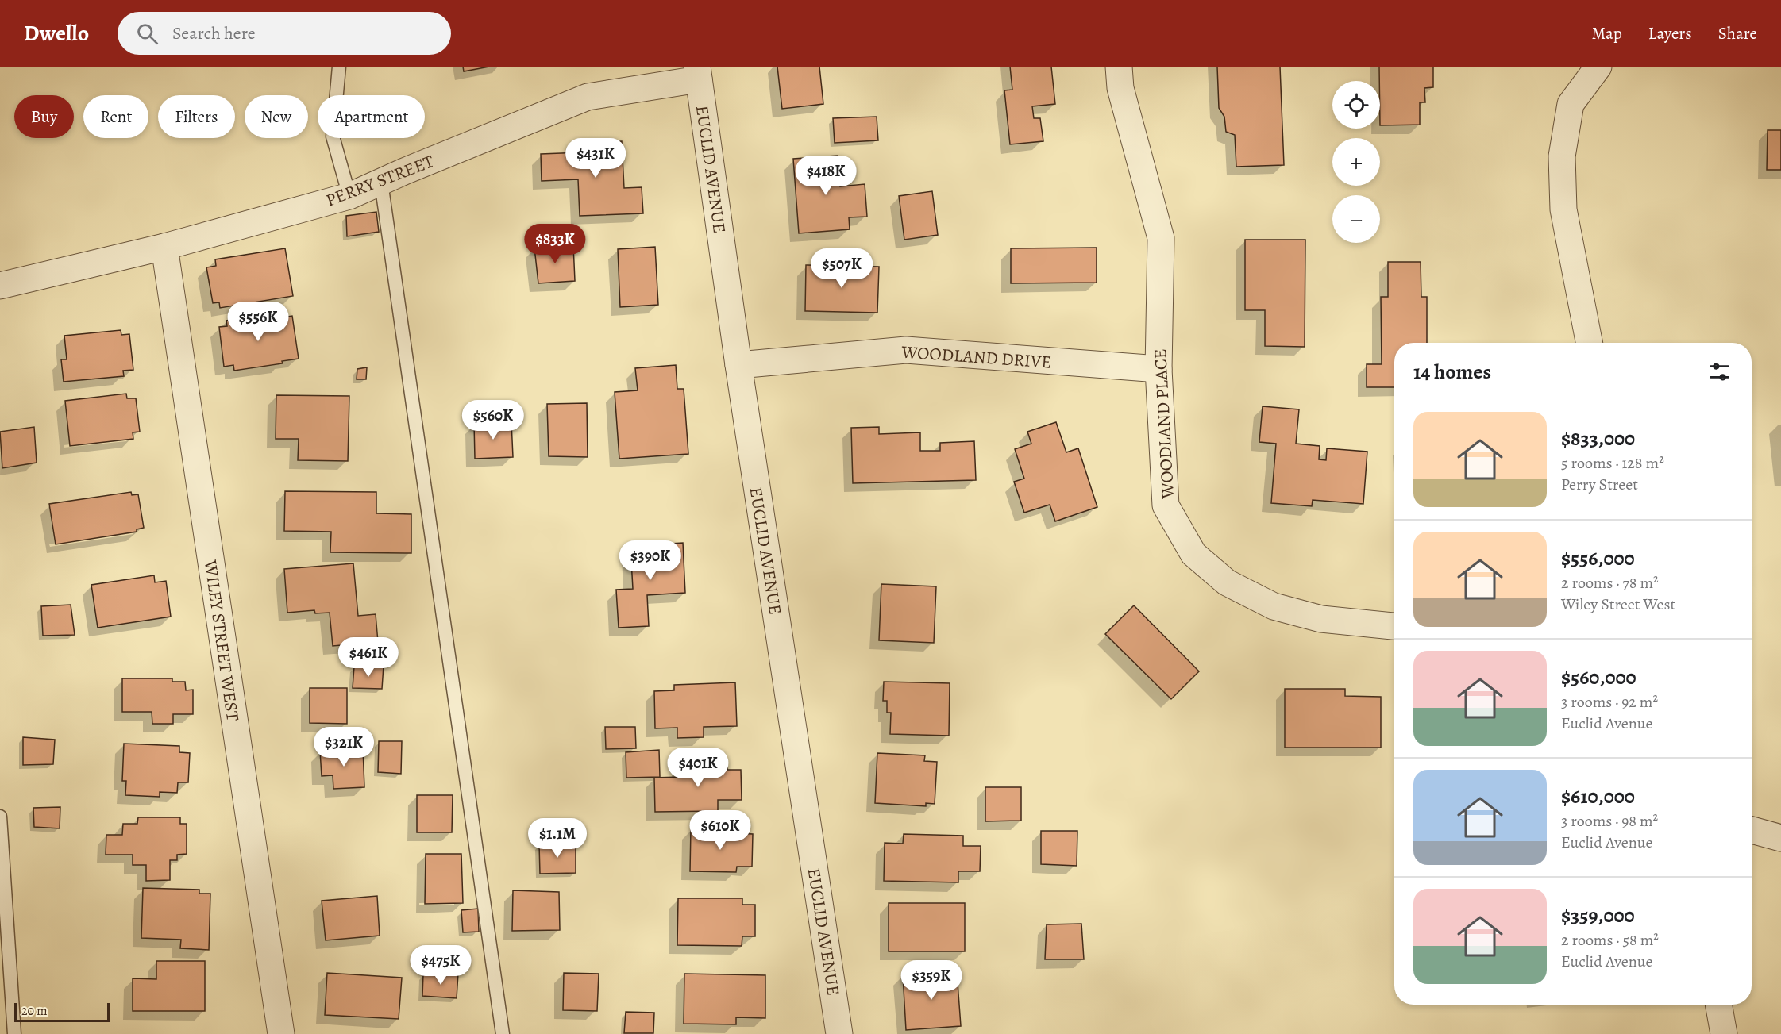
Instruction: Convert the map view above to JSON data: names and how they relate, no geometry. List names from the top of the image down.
{
  "streets": {
    "street": [
      "EUCLID AVENUE",
      "PERRY STREET",
      "WOODLAND DRIVE",
      "WOODLAND PLACE",
      "WILEY STREET WEST"
    ]
  },
  "crossings": [
    ["EUCLID AVENUE", "PERRY STREET"],
    ["EUCLID AVENUE", "WOODLAND DRIVE"],
    ["PERRY STREET", "WILEY STREET WEST"],
    ["WOODLAND DRIVE", "WOODLAND PLACE"]
  ],
  "scale_bar": "20 m",
  "page": {
    "header": "Dwello",
    "search": "Search here",
    "nav": ["Map", "Layers", "Share"],
    "map_buttons": ["+", "−"],
    "chip": [
      "Buy",
      "Rent",
      "Filters",
      "New",
      "Apartment"
    ],
    "price": [
      "$431K",
      "$418K",
      "$833K",
      "$507K",
      "$556K",
      "$560K",
      "$390K",
      "$461K",
      "$321K",
      "$401K",
      "$610K",
      "$1.1M",
      "$475K",
      "$359K"
    ],
    "heading": "14 homes",
    "list": [
      {
        "name": "$833,000",
        "note": "5 rooms · 128 m² · Perry Street"
      },
      {
        "name": "$556,000",
        "note": "2 rooms · 78 m² · Wiley Street West"
      },
      {
        "name": "$560,000",
        "note": "3 rooms · 92 m² · Euclid Avenue"
      },
      {
        "name": "$610,000",
        "note": "3 rooms · 98 m² · Euclid Avenue"
      },
      {
        "name": "$359,000",
        "note": "2 rooms · 58 m² · Euclid Avenue"
      }
    ],
    "scale": "20 m"
  }
}
